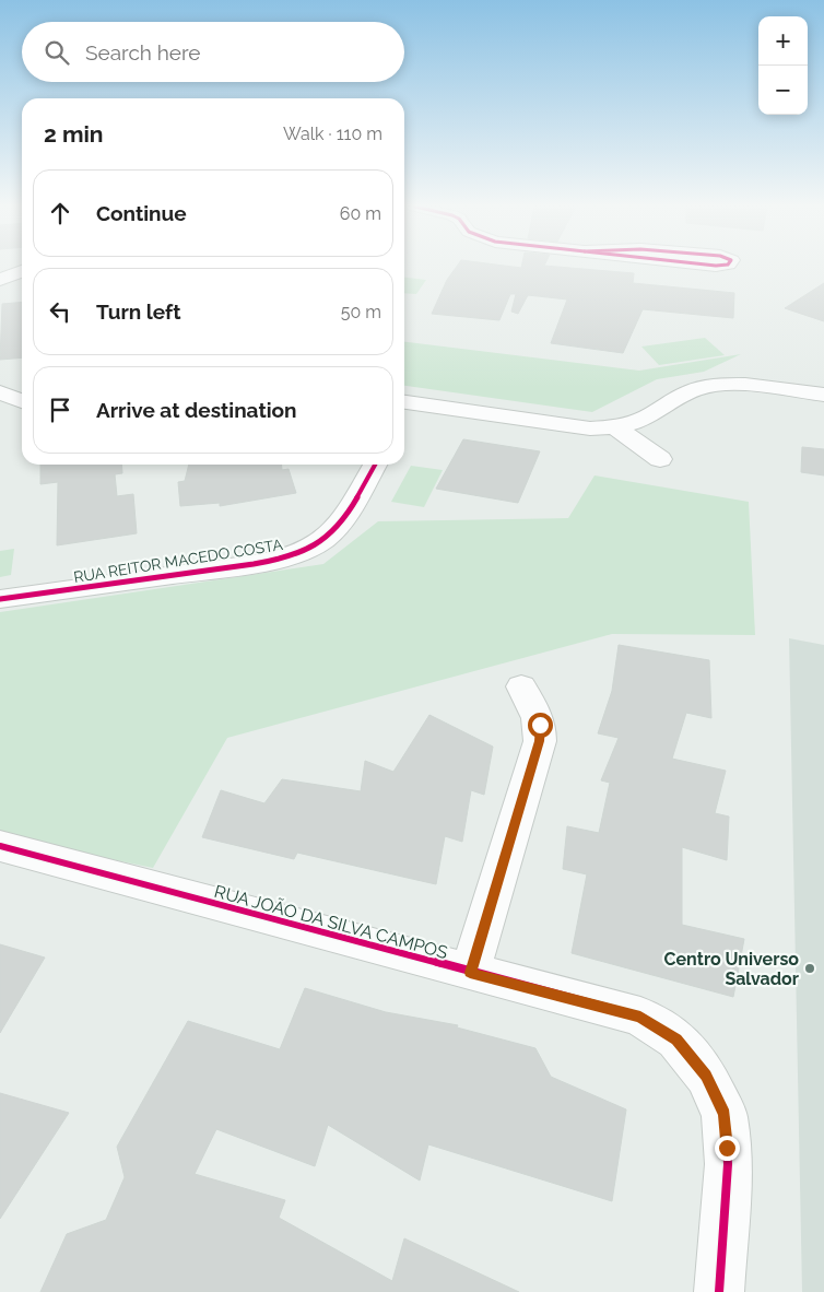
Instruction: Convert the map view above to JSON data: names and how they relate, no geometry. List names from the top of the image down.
{
  "streets": {
    "street": ["RUA REITOR MACEDO COSTA", "RUA JOÃO DA SILVA CAMPOS"]
  },
  "places": ["Centro Universo Salvador"],
  "page": {
    "map_buttons": ["+", "−"],
    "search": "Search here",
    "heading": ["2 min", "Walk · 110 m"],
    "list": [
      ["Continue", "60 m"],
      ["Turn left", "50 m"],
      "Arrive at destination"
    ]
  }
}
